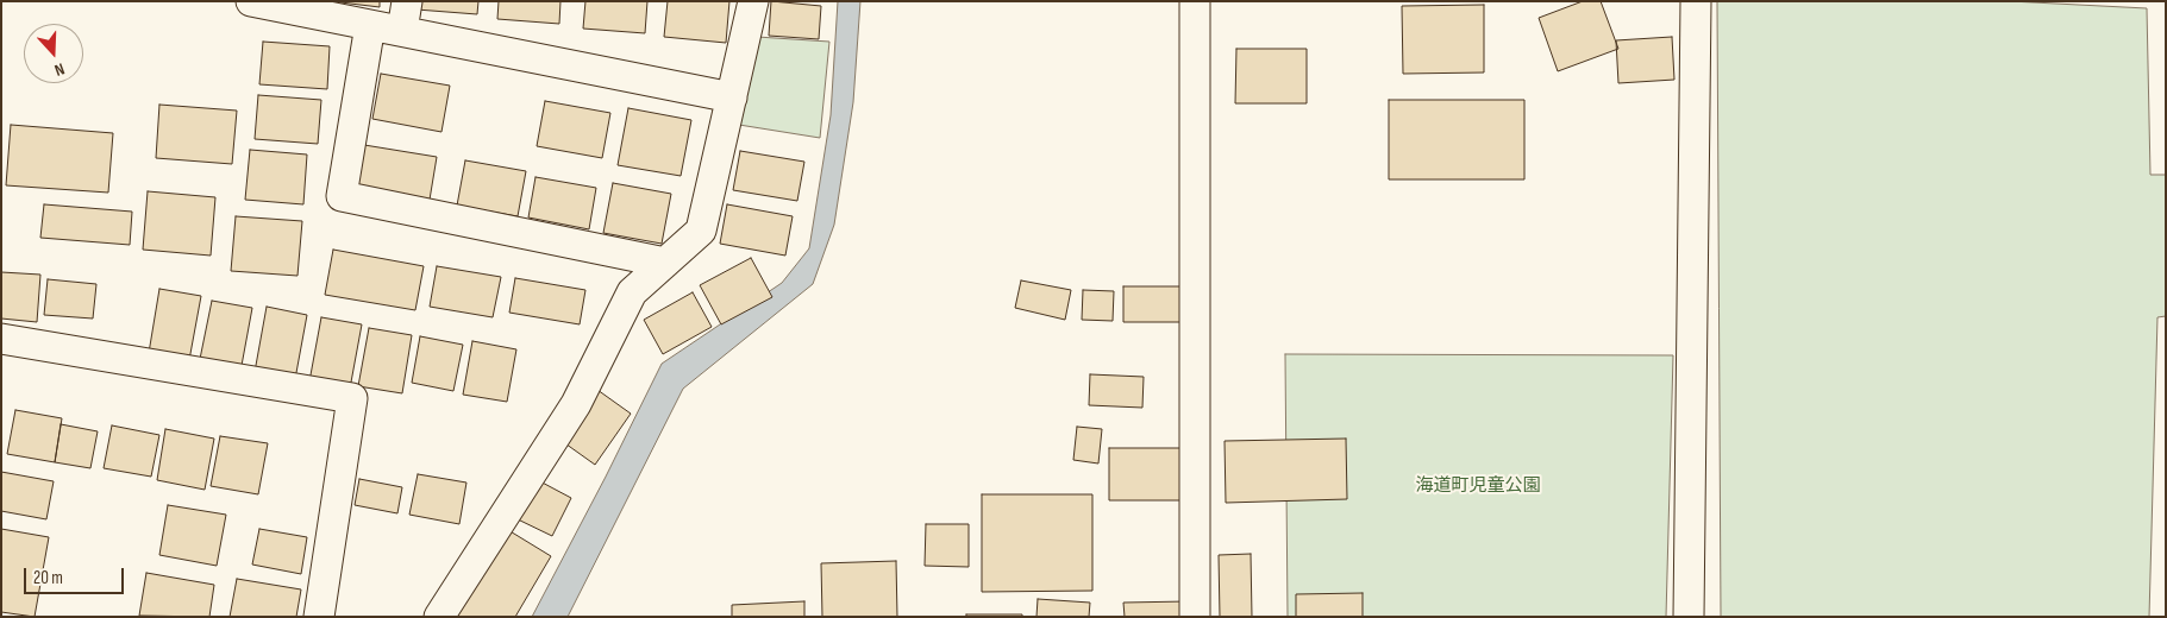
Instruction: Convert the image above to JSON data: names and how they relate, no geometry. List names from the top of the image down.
{
  "parks": ["海道町児童公園"],
  "scale_bar": "20 m",
  "north": "bottom"
}
